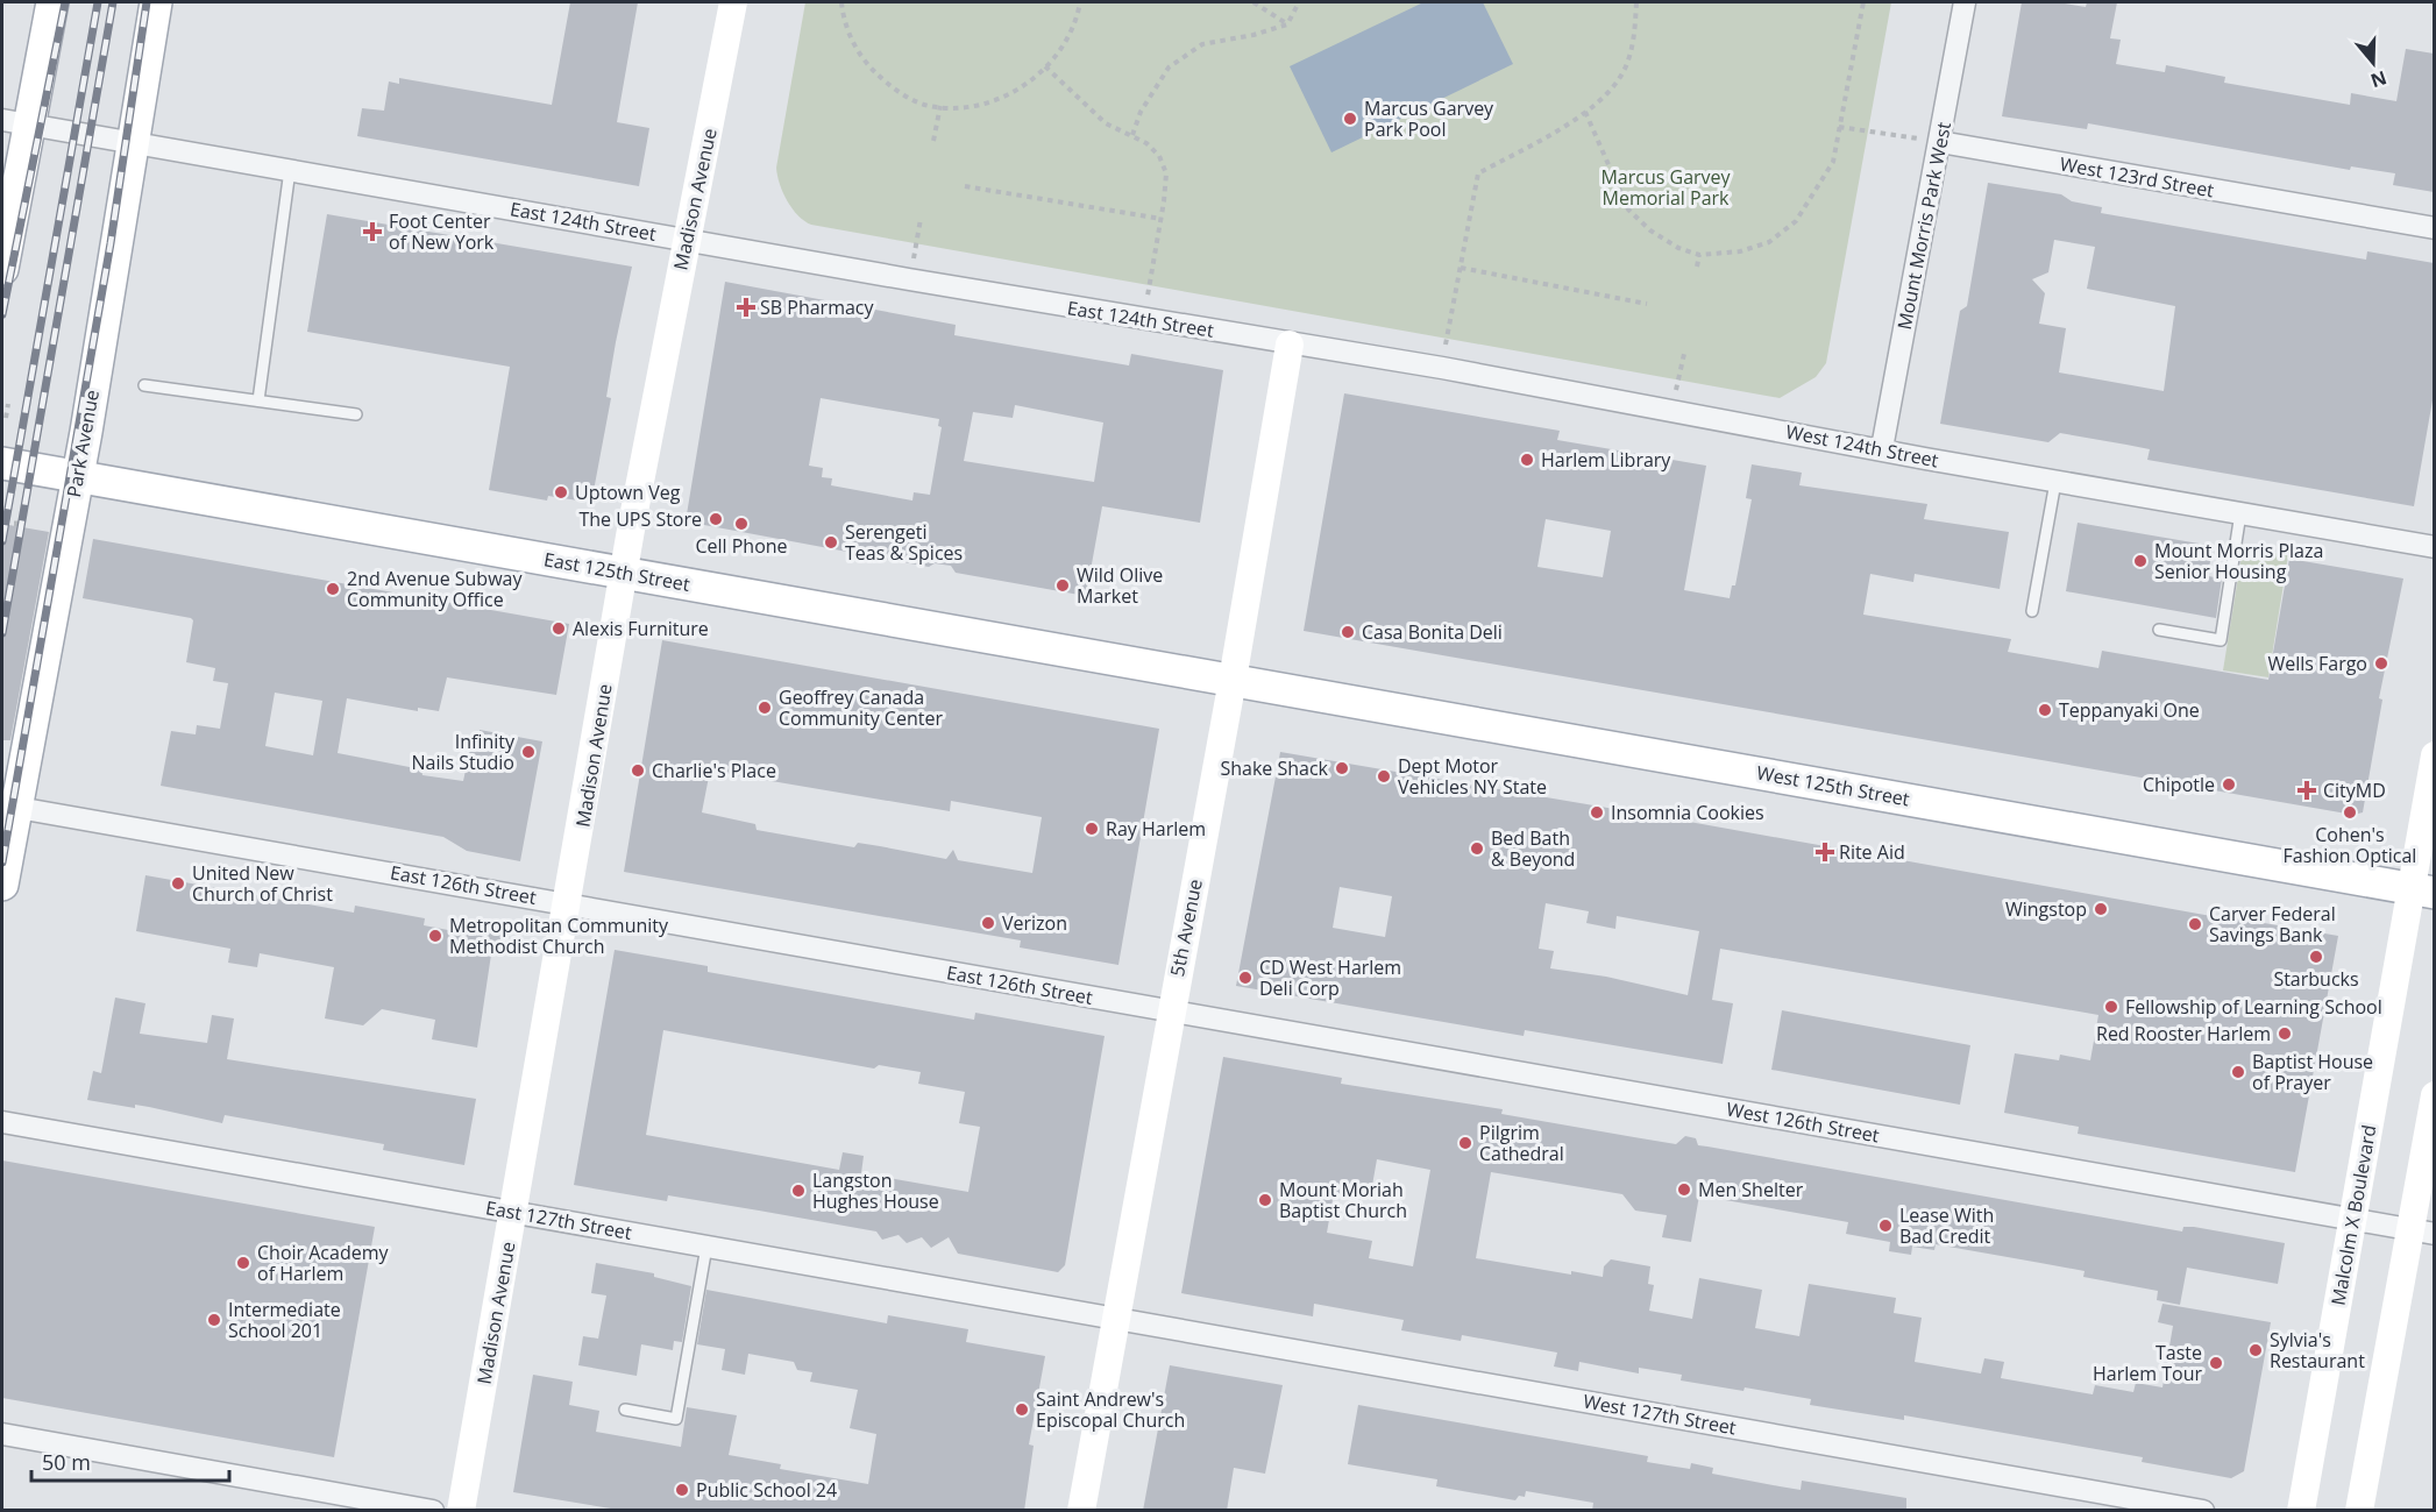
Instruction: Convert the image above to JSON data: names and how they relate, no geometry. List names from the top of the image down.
{
  "streets": {
    "main road": [
      "Madison Avenue",
      "Park Avenue",
      "East 125th Street",
      "West 125th Street",
      "5th Avenue",
      "Malcolm X Boulevard"
    ],
    "street": [
      "West 123rd Street",
      "East 124th Street",
      "Mount Morris Park West",
      "West 124th Street",
      "East 126th Street",
      "West 126th Street",
      "East 127th Street",
      "West 127th Street"
    ]
  },
  "crossings": [
    ["West 123rd Street", "Mount Morris Park West"],
    ["Madison Avenue", "East 124th Street"],
    ["Madison Avenue", "East 125th Street"],
    ["Madison Avenue", "East 126th Street"],
    ["Madison Avenue", "East 127th Street"],
    ["East 124th Street", "Park Avenue"],
    ["East 124th Street", "West 124th Street"],
    ["East 124th Street", "5th Avenue"],
    ["Mount Morris Park West", "West 124th Street"],
    ["Park Avenue", "East 125th Street"],
    ["Park Avenue", "East 126th Street"],
    ["West 124th Street", "5th Avenue"],
    ["East 125th Street", "West 125th Street"],
    ["East 125th Street", "5th Avenue"],
    ["West 125th Street", "5th Avenue"],
    ["West 125th Street", "Malcolm X Boulevard"],
    ["East 126th Street", "5th Avenue"],
    ["East 126th Street", "West 126th Street"],
    ["5th Avenue", "West 126th Street"],
    ["5th Avenue", "East 127th Street"],
    ["5th Avenue", "West 127th Street"],
    ["West 126th Street", "Malcolm X Boulevard"],
    ["East 127th Street", "West 127th Street"]
  ],
  "parks": ["Marcus Garvey Memorial Park"],
  "places": {
    "other": [
      "Marcus Garvey Park Pool",
      "Harlem Library",
      "Uptown Veg",
      "The UPS Store",
      "Cell Phone",
      "Serengeti Teas & Spices",
      "Mount Morris Plaza Senior Housing",
      "Wild Olive Market",
      "2nd Avenue Subway Community Office",
      "Alexis Furniture",
      "Casa Bonita Deli",
      "Wells Fargo",
      "Geoffrey Canada Community Center",
      "Teppanyaki One",
      "Infinity Nails Studio",
      "Shake Shack",
      "Charlie's Place",
      "Dept Motor Vehicles NY State",
      "Chipotle",
      "Insomnia Cookies",
      "Cohen's Fashion Optical",
      "Ray Harlem",
      "Bed Bath & Beyond",
      "United New Church of Christ",
      "Wingstop",
      "Verizon",
      "Carver Federal Savings Bank",
      "Metropolitan Community Methodist Church",
      "Starbucks",
      "CD West Harlem Deli Corp",
      "Fellowship of Learning School",
      "Red Rooster Harlem",
      "Baptist House of Prayer",
      "Pilgrim Cathedral",
      "Men Shelter",
      "Langston Hughes House",
      "Mount Moriah Baptist Church",
      "Lease With Bad Credit",
      "Choir Academy of Harlem",
      "Intermediate School 201",
      "Sylvia's Restaurant",
      "Taste Harlem Tour",
      "Saint Andrew's Episcopal Church",
      "Public School 24"
    ],
    "health": [
      "Foot Center of New York",
      "SB Pharmacy",
      "CityMD",
      "Rite Aid"
    ]
  },
  "scale_bar": "50 m",
  "north": "bottom"
}
